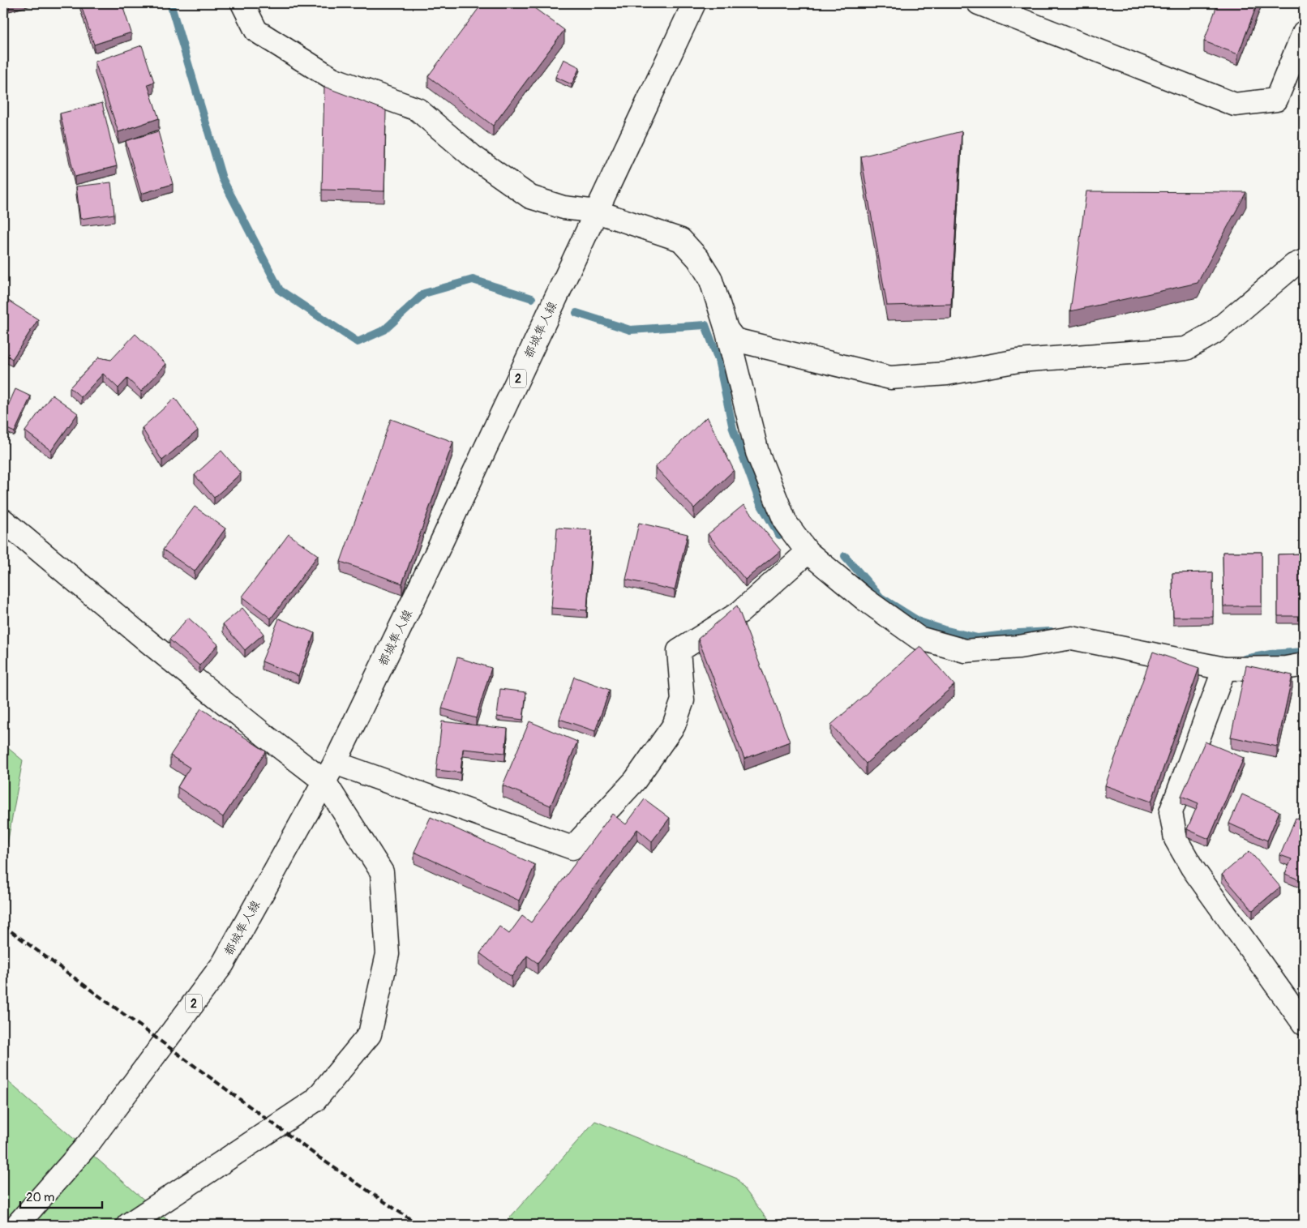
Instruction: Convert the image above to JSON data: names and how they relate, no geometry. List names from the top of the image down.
{
  "streets": {
    "street": ["都城隼人線", "2"]
  },
  "scale_bar": "20 m"
}
